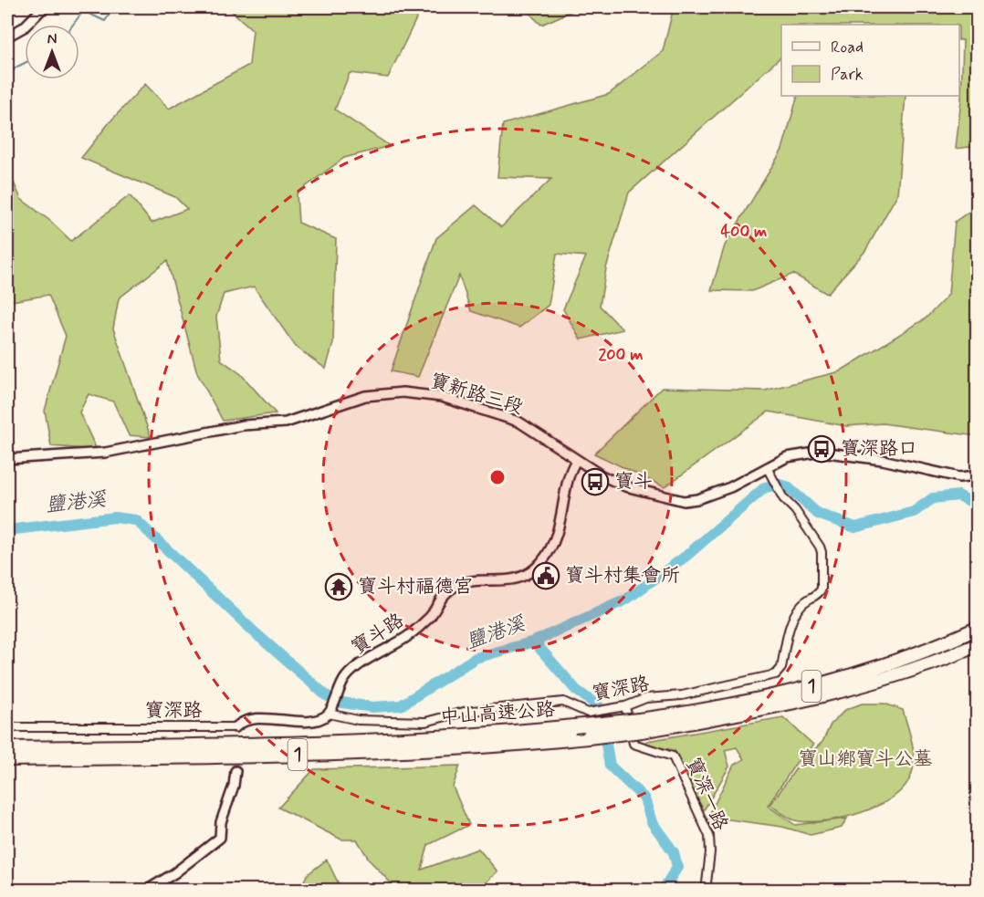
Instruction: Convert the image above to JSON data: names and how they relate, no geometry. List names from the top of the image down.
{
  "streets": {
    "highway": ["1", "中山高速公路"],
    "street": [
      "寶新路三段",
      "寶斗路",
      "寶深路",
      "寶深一路"
    ]
  },
  "crossings": [
    ["寶新路三段", "寶斗路"],
    ["寶新路三段", "寶深路"],
    ["寶斗路", "寶深路"],
    ["寶深路", "寶深一路"]
  ],
  "water": ["鹽港溪"],
  "parks": ["寶山鄉寶斗公墓"],
  "places": {
    "bus stop": ["寶深路口", "寶斗"],
    "public building": ["寶斗村集會所"],
    "temple": ["寶斗村福德宮"]
  },
  "legend": ["Road", "Park"],
  "north": "top",
  "rings": ["400 m", "200 m"]
}
